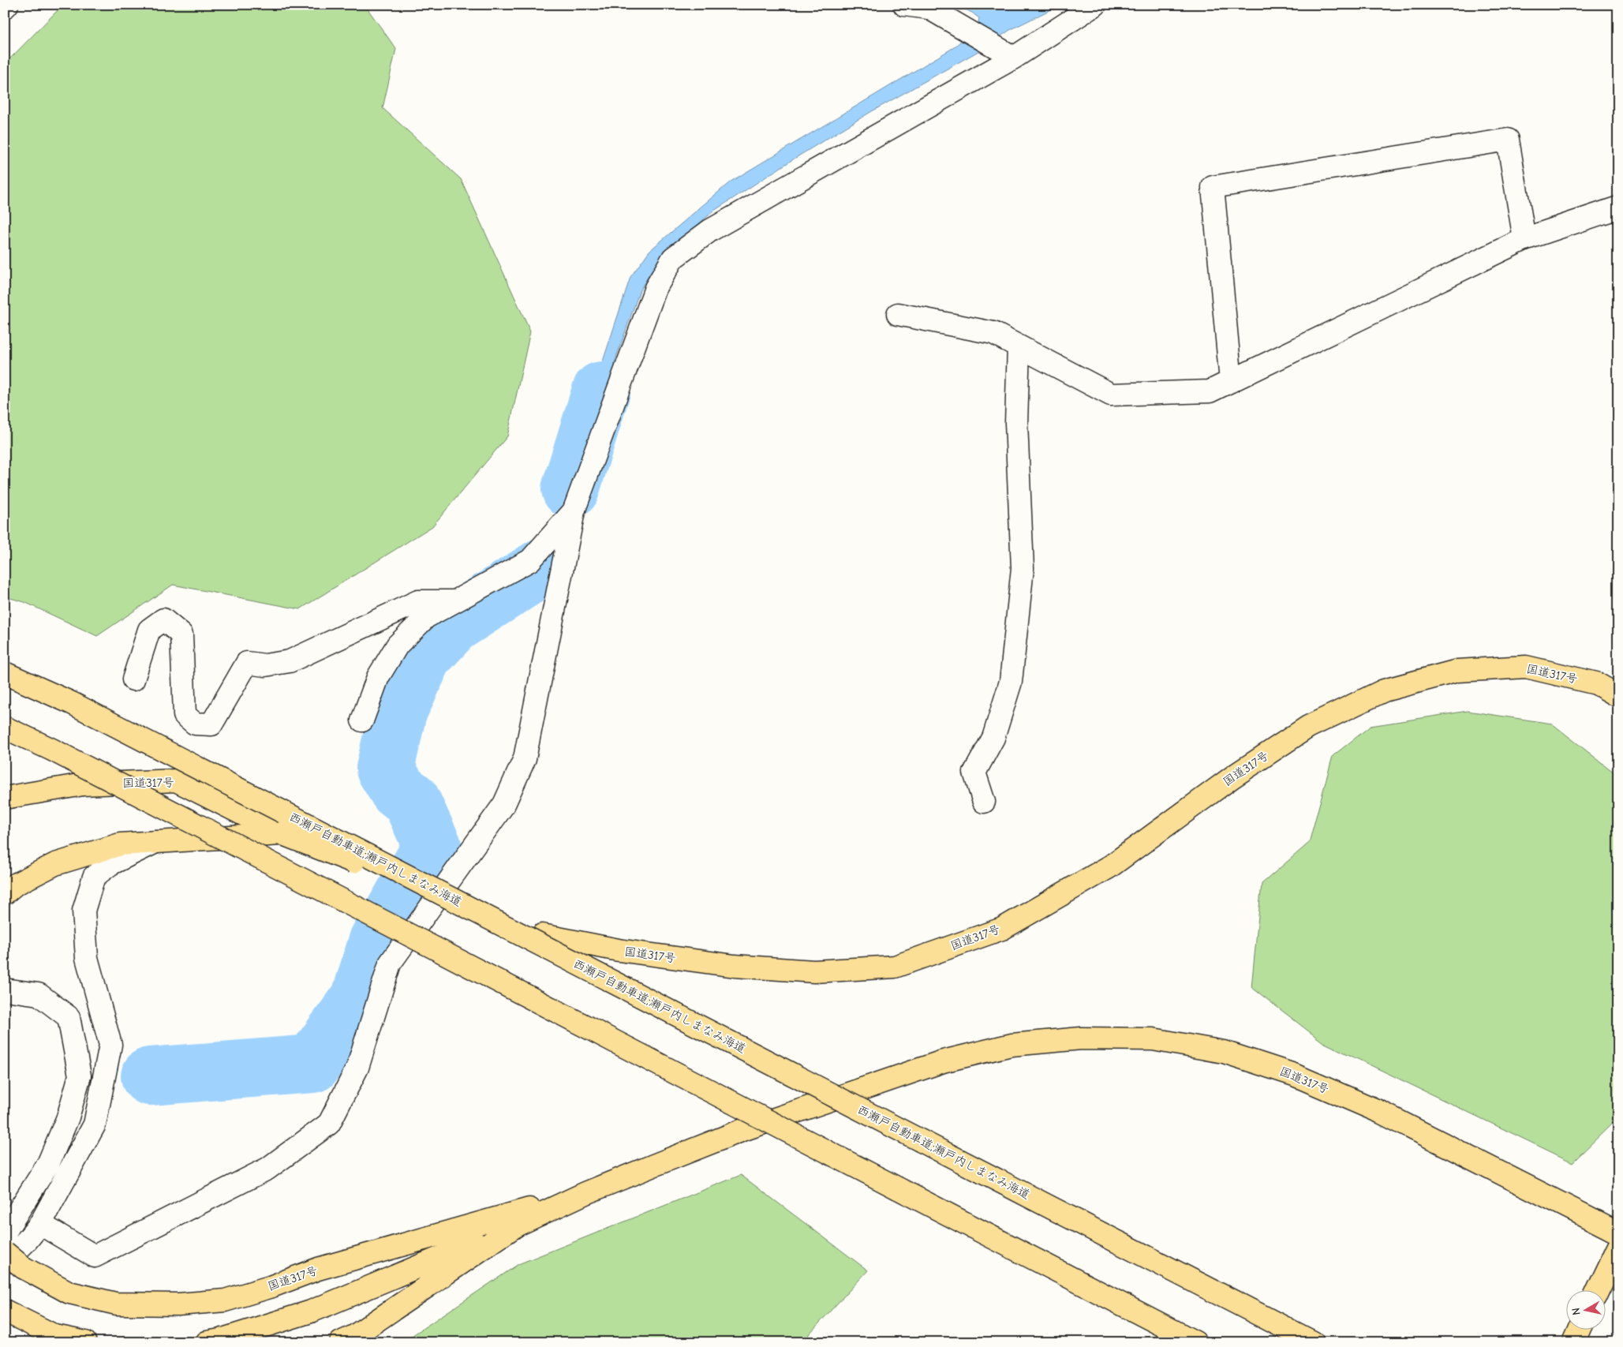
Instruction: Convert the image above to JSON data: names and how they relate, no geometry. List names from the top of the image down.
{
  "streets": {
    "highway": ["国道317号", "西瀬戸自動車道;瀬戸内しまなみ海道"]
  },
  "north": "left"
}
